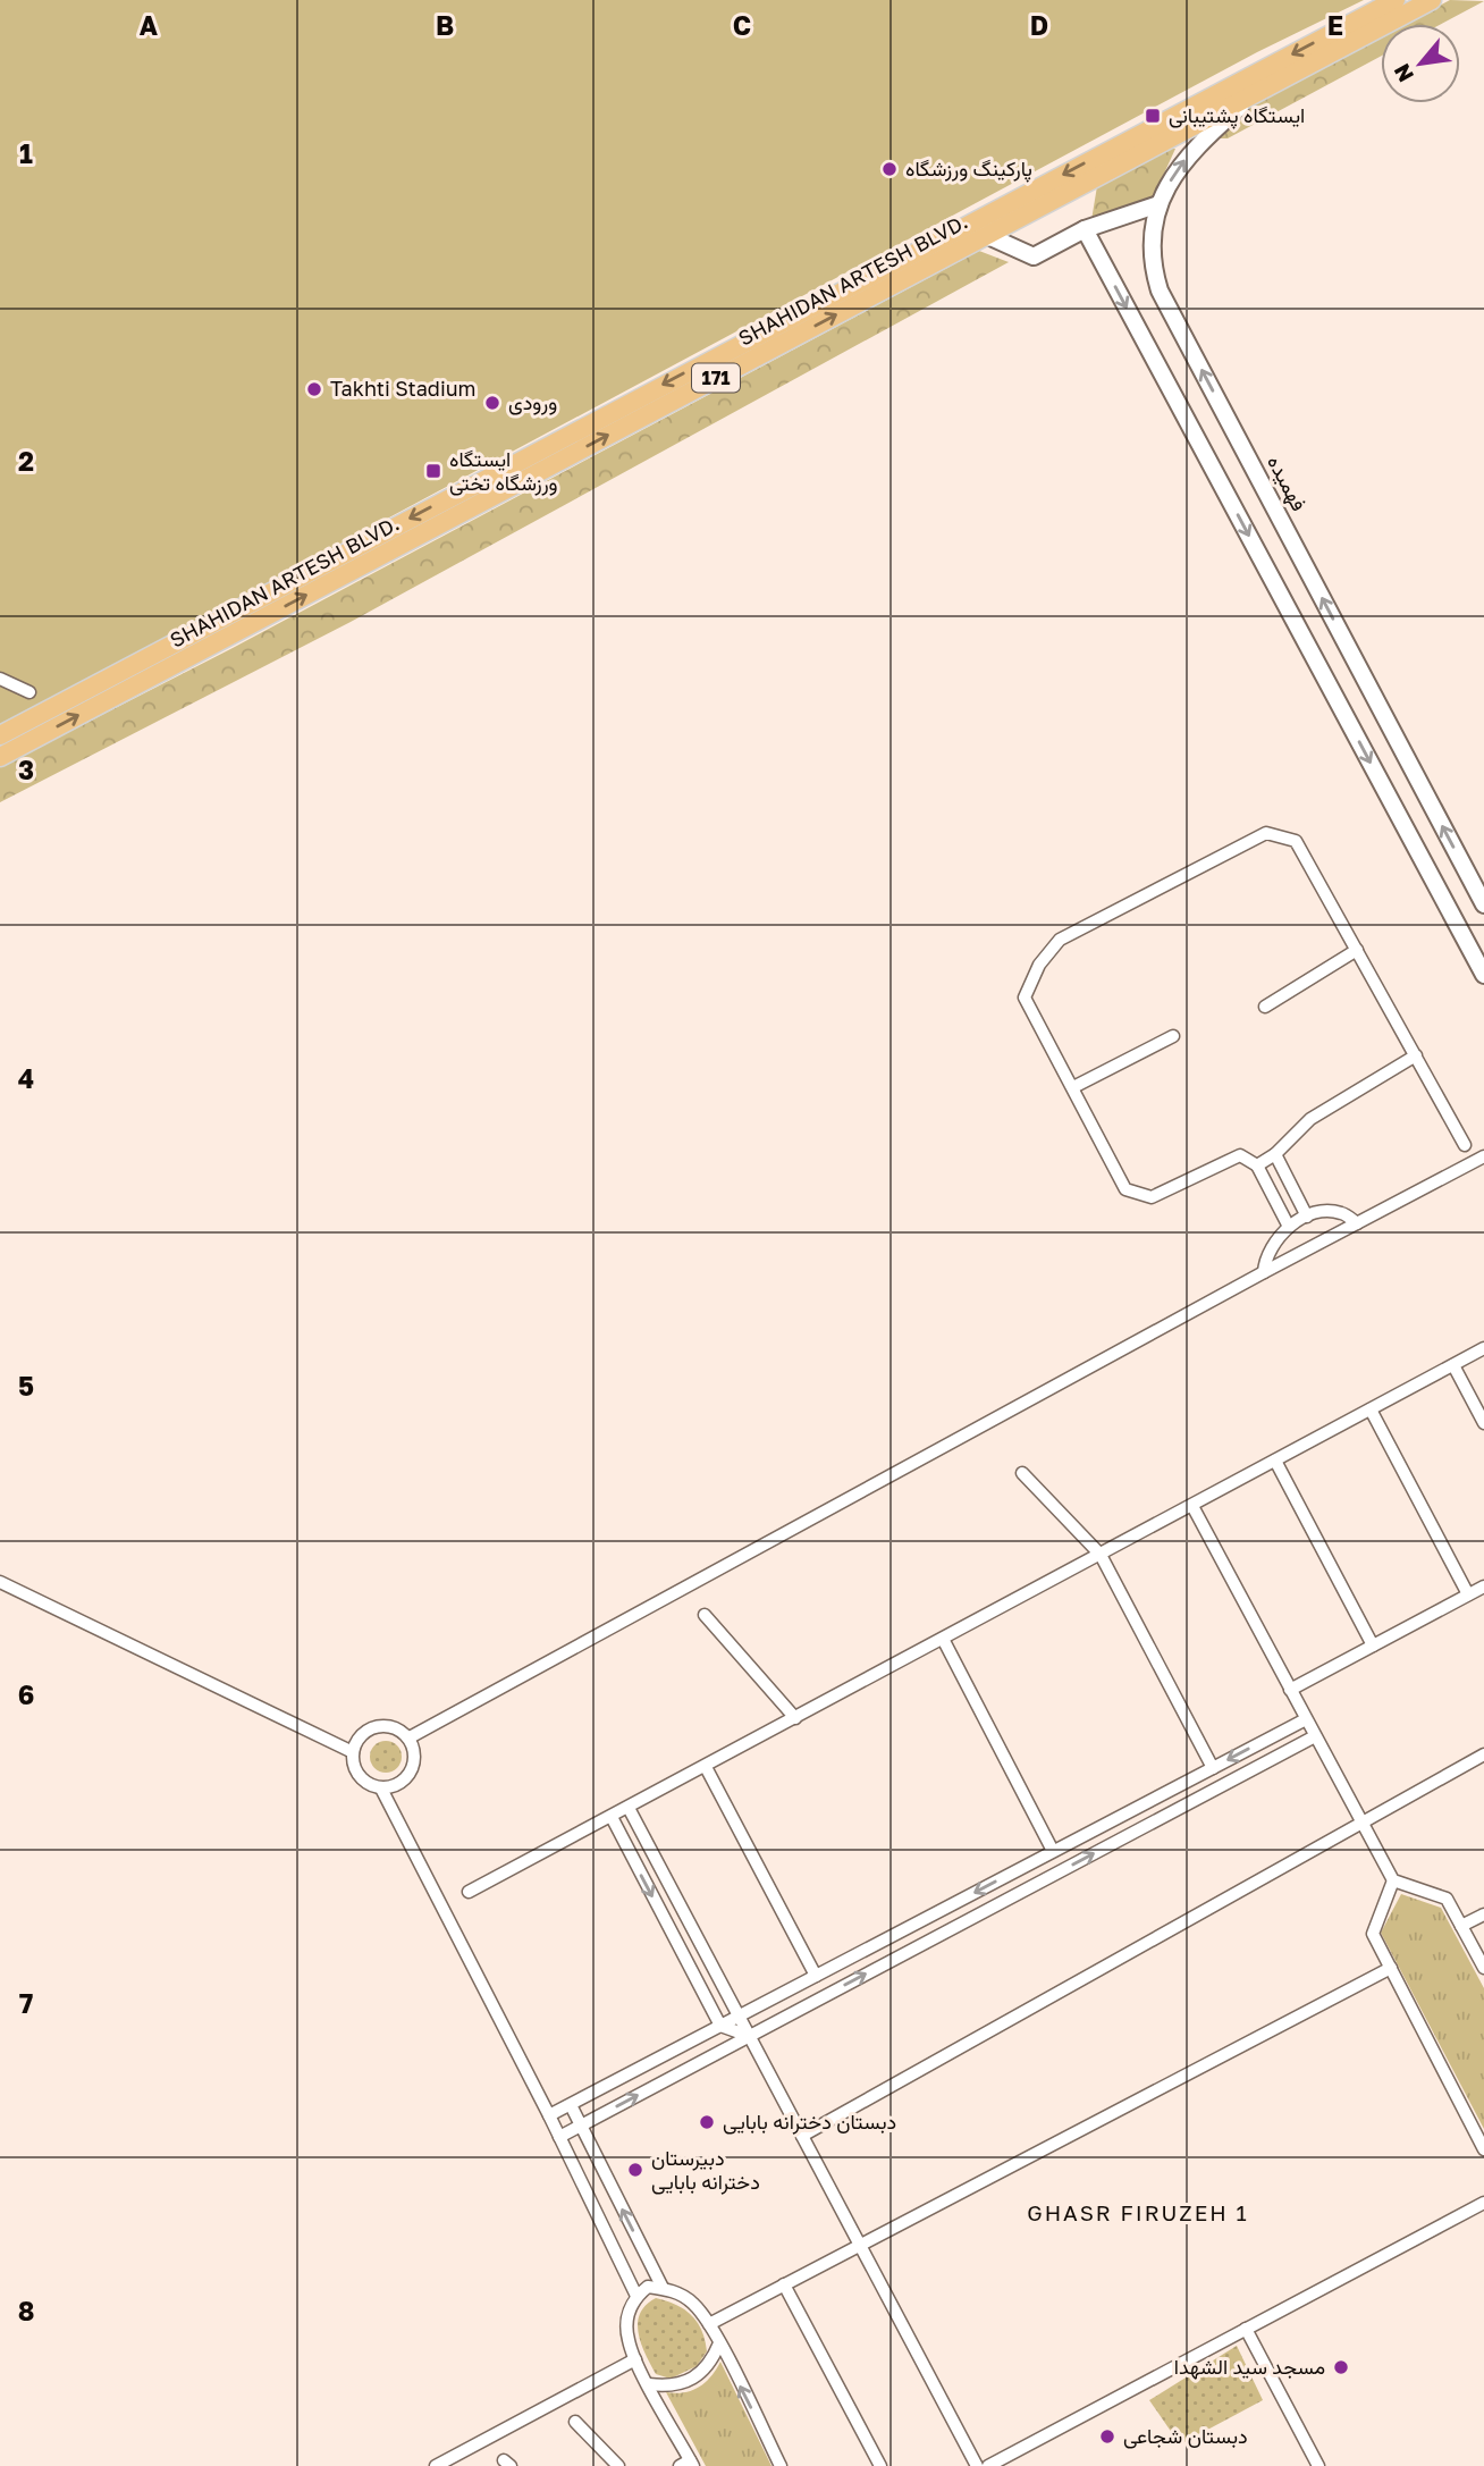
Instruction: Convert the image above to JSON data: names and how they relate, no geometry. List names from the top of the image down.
{
  "streets": {
    "main road": ["SHAHIDAN ARTESH BLVD.", "171", "فهمیده"]
  },
  "crossings": [
    ["SHAHIDAN ARTESH BLVD.", "فهمیده"]
  ],
  "districts": ["GHASR FIRUZEH 1"],
  "places": {
    "transit": ["ایستگاه پشتیبانی", "ایستگاه ورزشگاه تختی"],
    "other": [
      "پارکینگ ورزشگاه",
      "Takhti Stadium",
      "ورودی",
      "دبستان دخترانه بابایی",
      "دبیرستان دخترانه بابایی",
      "مسجد سید الشهدا",
      "دبستان شجاعی"
    ]
  },
  "north": "bottom left",
  "grid": {
    "columns": [
      "A",
      "B",
      "C",
      "D",
      "E"
    ],
    "rows": [
      "1",
      "2",
      "3",
      "4",
      "5",
      "6",
      "7",
      "8"
    ]
  }
}
